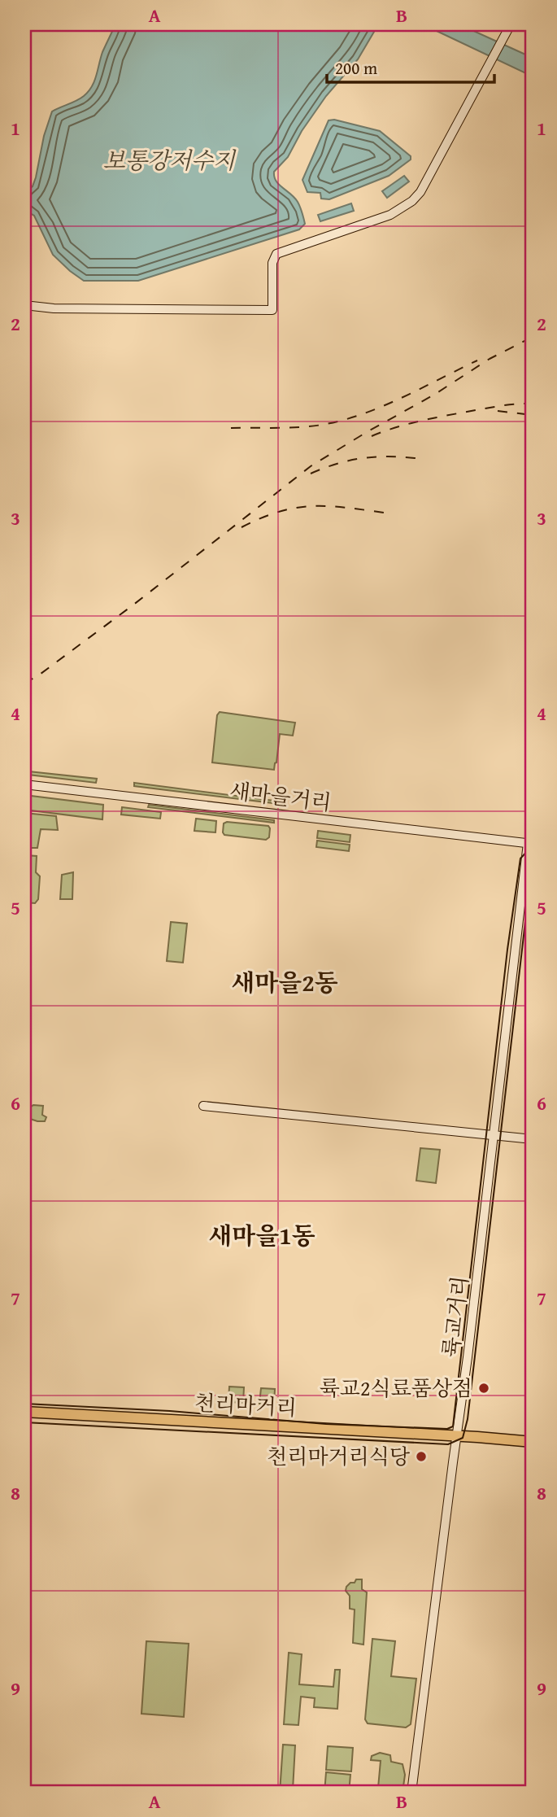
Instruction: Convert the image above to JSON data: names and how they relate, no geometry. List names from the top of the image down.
{
  "streets": {
    "highway": ["천리마거리"],
    "street": ["새마을거리", "륙교거리"]
  },
  "crossings": [
    ["새마을거리", "륙교거리"],
    ["륙교거리", "천리마거리"]
  ],
  "districts": ["새마을2동", "새마을1동"],
  "water": ["보통강저수지"],
  "places": ["륙교2식료품상점", "천리마거리식당"],
  "scale_bar": "200 m",
  "grid": {
    "columns": ["A", "B"],
    "rows": [
      "1",
      "2",
      "3",
      "4",
      "5",
      "6",
      "7",
      "8",
      "9"
    ]
  }
}
